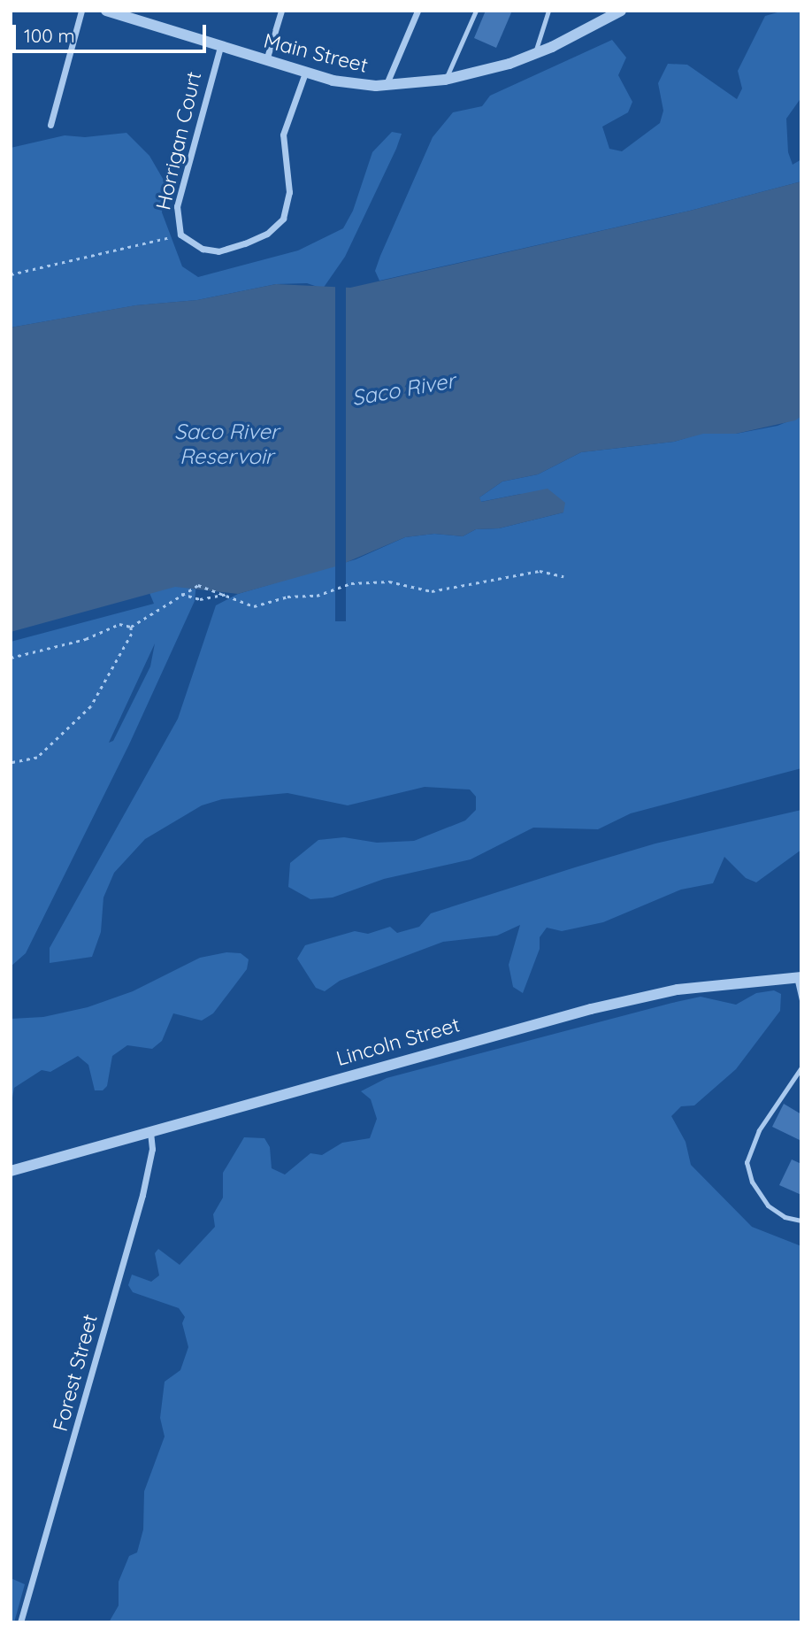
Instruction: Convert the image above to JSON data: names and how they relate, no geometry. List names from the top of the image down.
{
  "streets": {
    "street": [
      "Main Street",
      "Horrigan Court",
      "Lincoln Street",
      "Forest Street"
    ]
  },
  "crossings": [
    ["Main Street", "Horrigan Court"],
    ["Lincoln Street", "Forest Street"]
  ],
  "water": ["Saco River", "Saco River Reservoir"],
  "scale_bar": "100 m"
}
